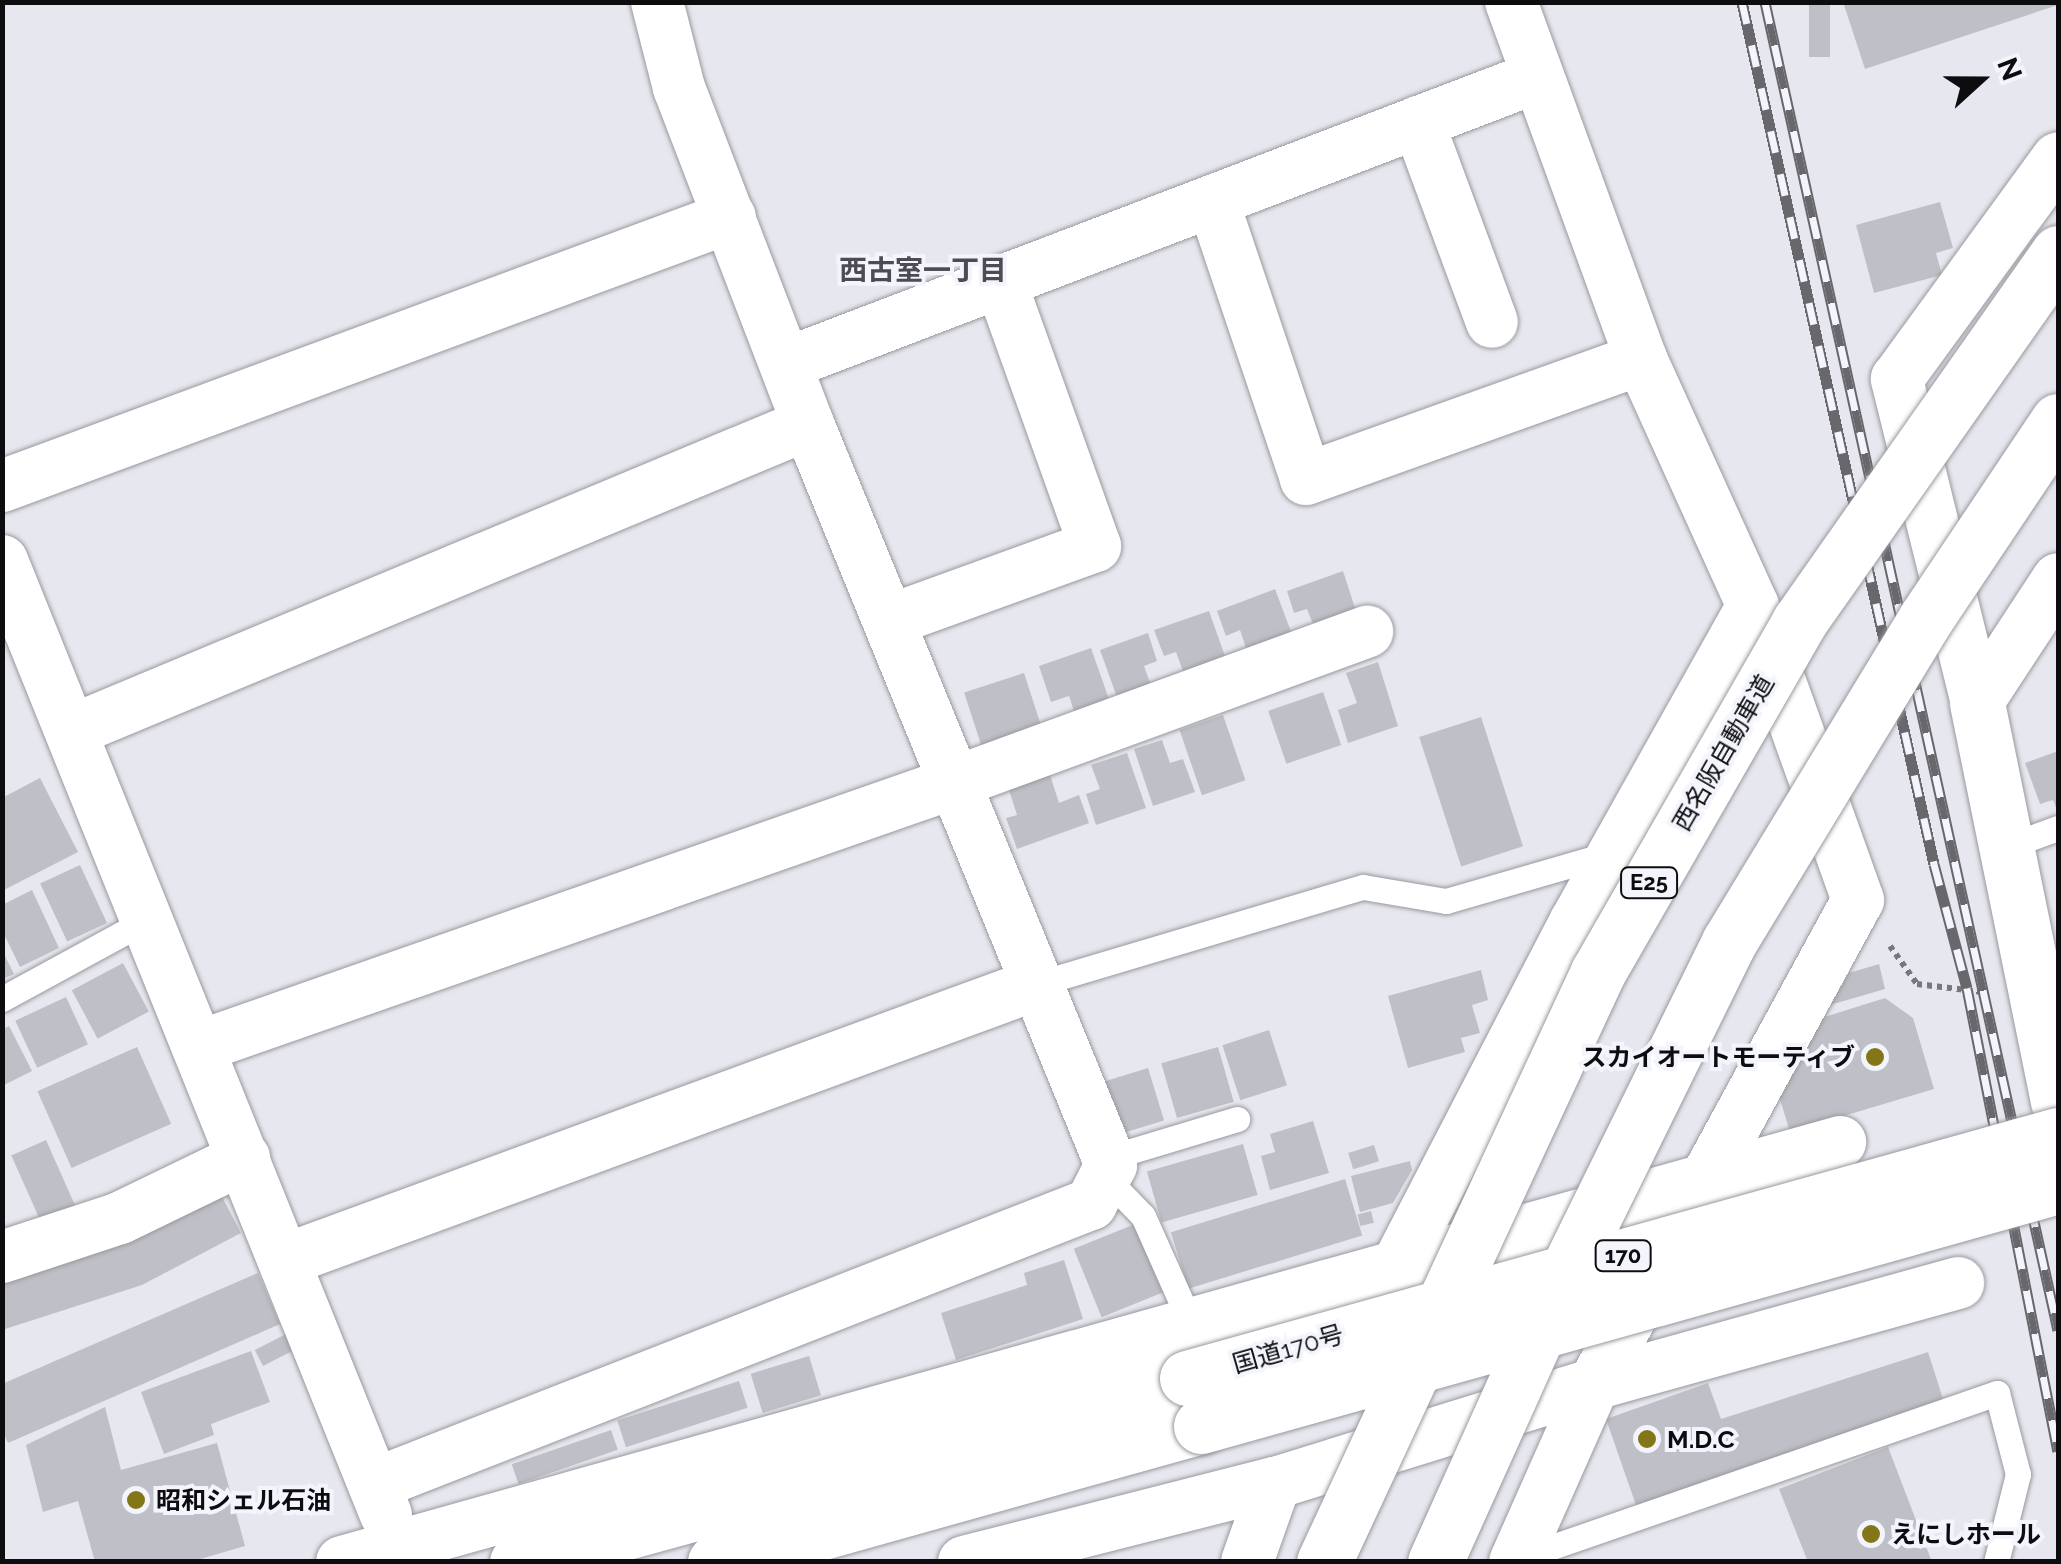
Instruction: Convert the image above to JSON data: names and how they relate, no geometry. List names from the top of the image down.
{
  "streets": {
    "main road": [
      "西名阪自動車道",
      "E25",
      "170",
      "国道170号"
    ]
  },
  "districts": ["西古室一丁目"],
  "places": [
    "スカイオートモーティブ",
    "M.D.C",
    "昭和シェル石油",
    "えにしホール"
  ],
  "north": "right"
}
